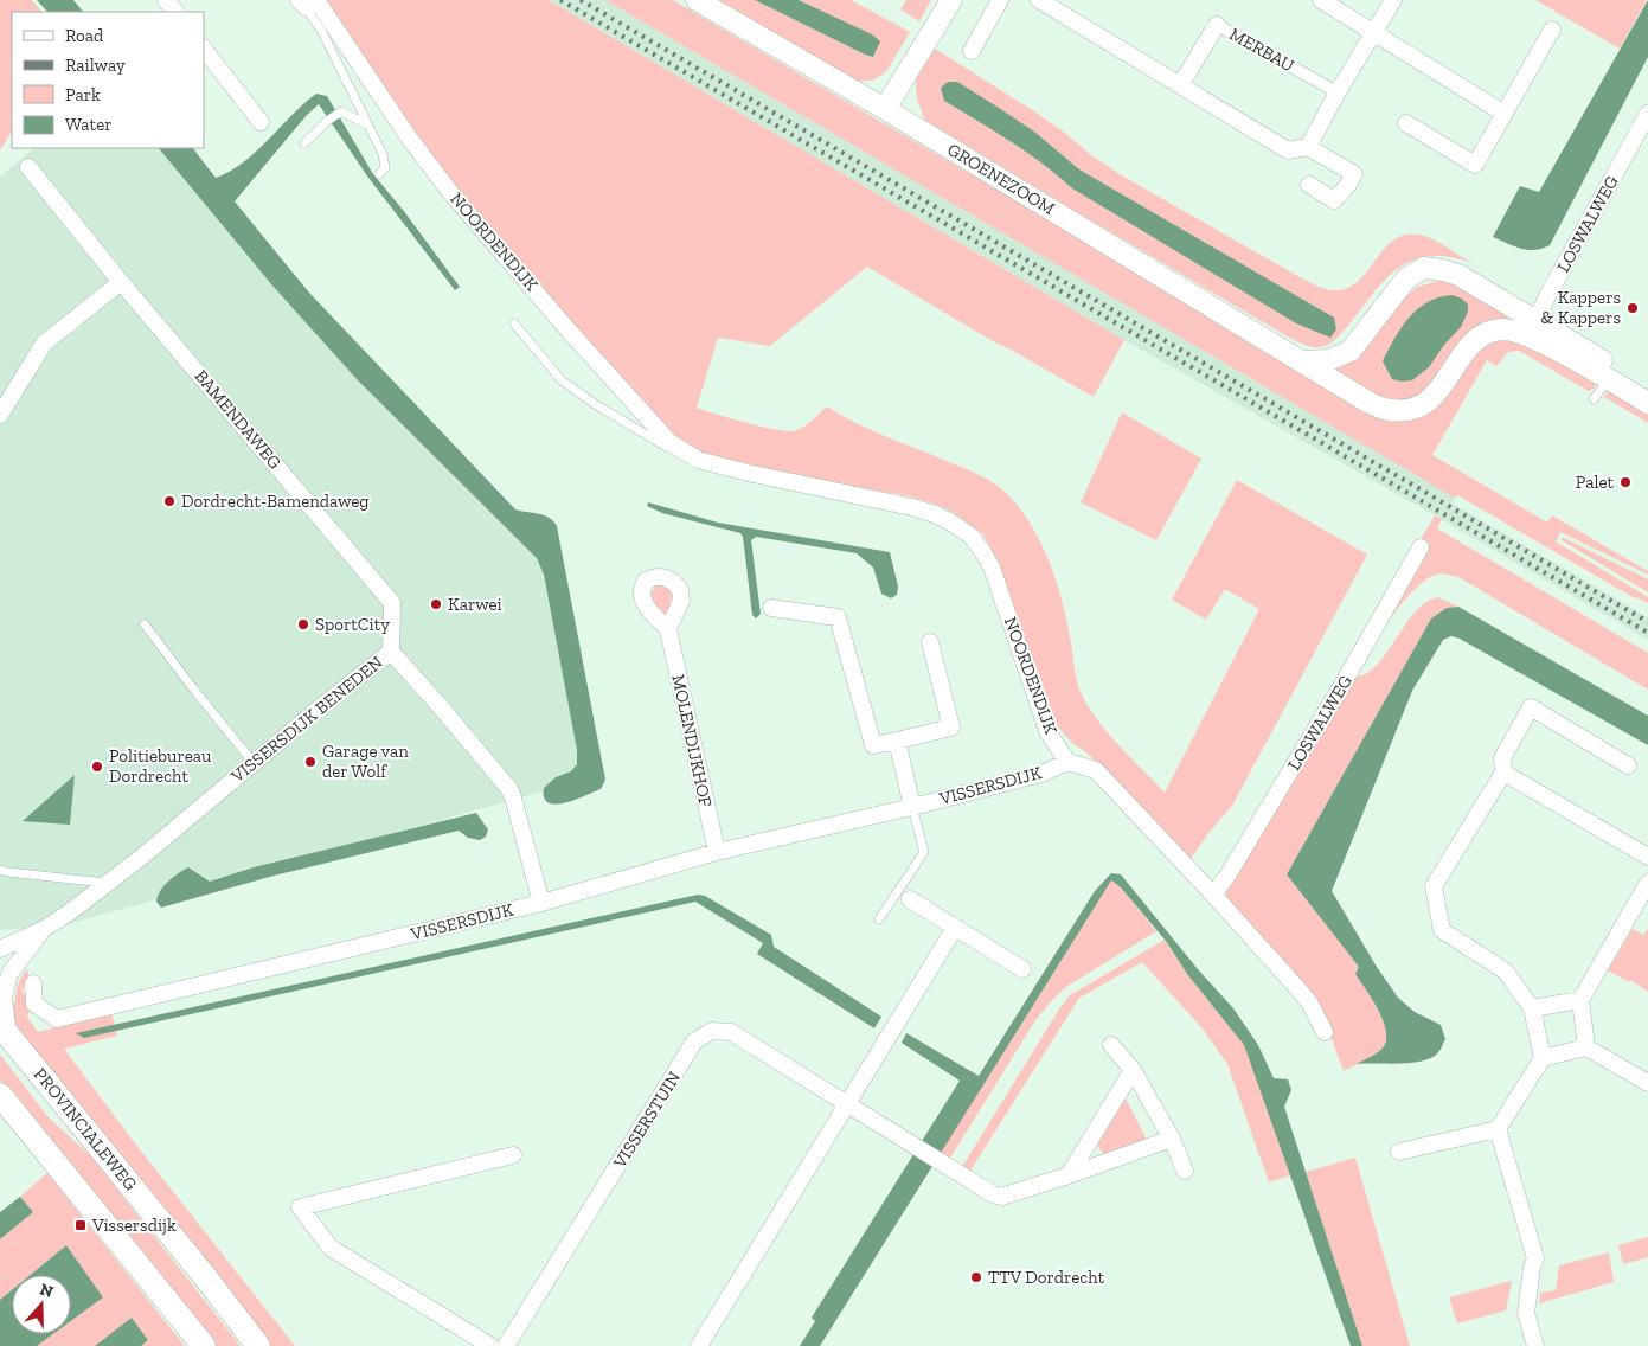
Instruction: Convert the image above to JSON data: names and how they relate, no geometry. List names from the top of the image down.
{
  "streets": {
    "main road": ["PROVINCIALEWEG"],
    "street": [
      "MERBAU",
      "GROENEZOOM",
      "LOSWALWEG",
      "NOORDENDIJK",
      "BAMENDAWEG",
      "VISSERSDIJK BENEDEN",
      "MOLENDIJKHOF",
      "VISSERSDIJK",
      "VISSERSTUIN"
    ]
  },
  "crossings": [
    ["GROENEZOOM", "LOSWALWEG"],
    ["NOORDENDIJK", "VISSERSDIJK"],
    ["BAMENDAWEG", "VISSERSDIJK BENEDEN"],
    ["VISSERSDIJK BENEDEN", "VISSERSDIJK"],
    ["VISSERSDIJK BENEDEN", "PROVINCIALEWEG"],
    ["MOLENDIJKHOF", "VISSERSDIJK"]
  ],
  "places": {
    "other": [
      "Kappers & Kappers",
      "Palet",
      "Dordrecht-Bamendaweg",
      "Karwei",
      "SportCity",
      "Garage van der Wolf",
      "Politiebureau Dordrecht",
      "TTV Dordrecht"
    ],
    "transit": ["Vissersdijk"]
  },
  "legend": [
    "Road",
    "Railway",
    "Park",
    "Water"
  ],
  "north": "top"
}
